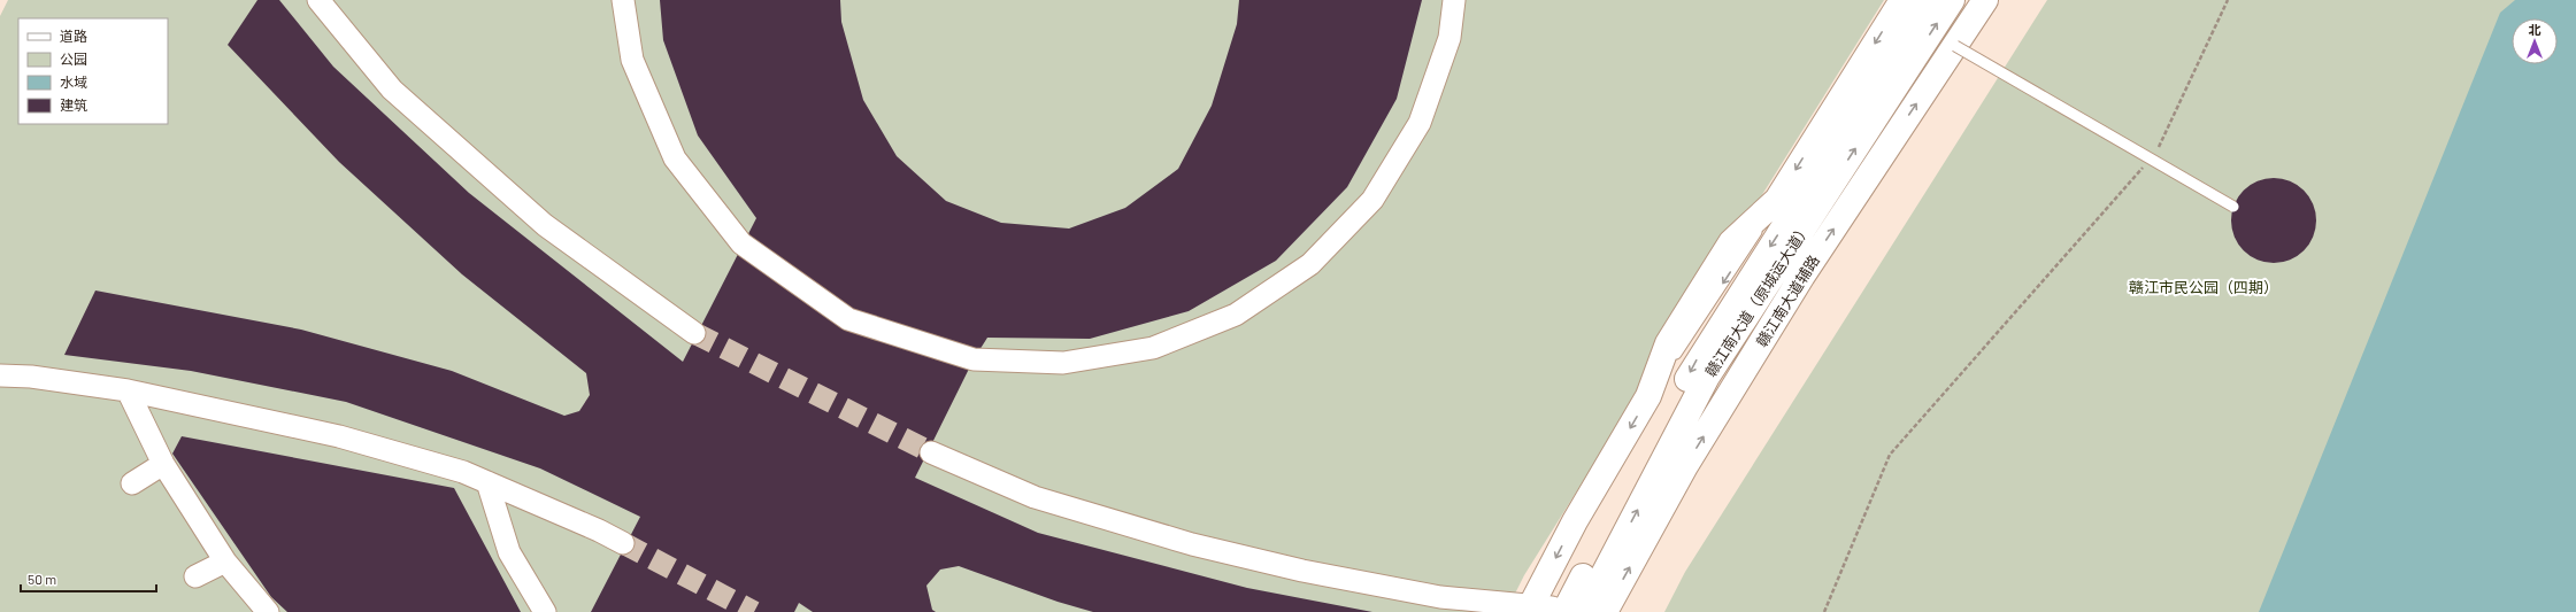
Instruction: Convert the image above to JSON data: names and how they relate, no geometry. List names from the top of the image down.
{
  "streets": {
    "street": ["赣江南大道（原城运大道）", "赣江南大道辅路"]
  },
  "parks": ["赣江市民公园（四期）"],
  "legend": [
    "道路",
    "公园",
    "水域",
    "建筑"
  ],
  "scale_bar": "50 m",
  "north": "top"
}
